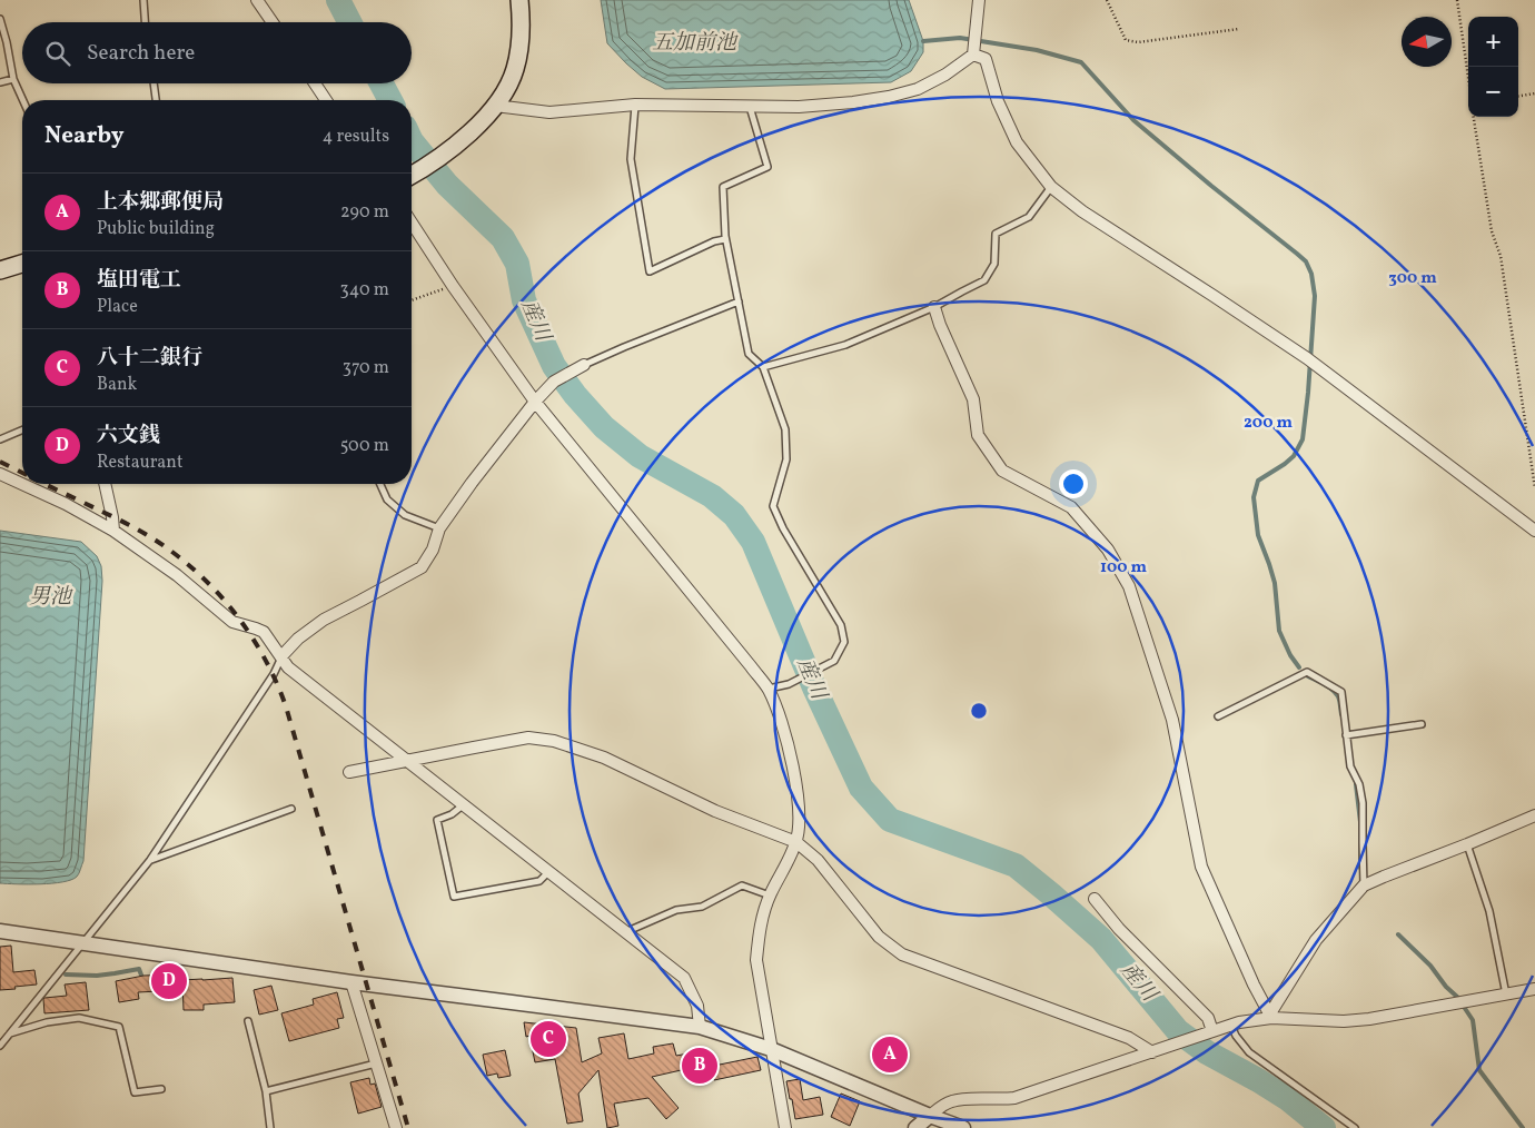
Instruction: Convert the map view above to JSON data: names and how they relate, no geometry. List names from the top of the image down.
{
  "water": ["五加前池", "産川", "男池"],
  "north": "left",
  "page": {
    "map_buttons": ["+", "−"],
    "search": "Search here",
    "heading": ["Nearby", "4 results"],
    "list": [
      {
        "mark": "A",
        "name": "上本郷郵便局",
        "note": "Public building",
        "value": "290 m"
      },
      {
        "mark": "B",
        "name": "塩田電工",
        "note": "Place",
        "value": "340 m"
      },
      {
        "mark": "C",
        "name": "八十二銀行",
        "note": "Bank",
        "value": "370 m"
      },
      {
        "mark": "D",
        "name": "六文銭",
        "note": "Restaurant",
        "value": "500 m"
      }
    ],
    "pins": [
      "D",
      "C",
      "A",
      "B"
    ]
  },
  "rings": ["300 m", "200 m", "100 m"]
}
